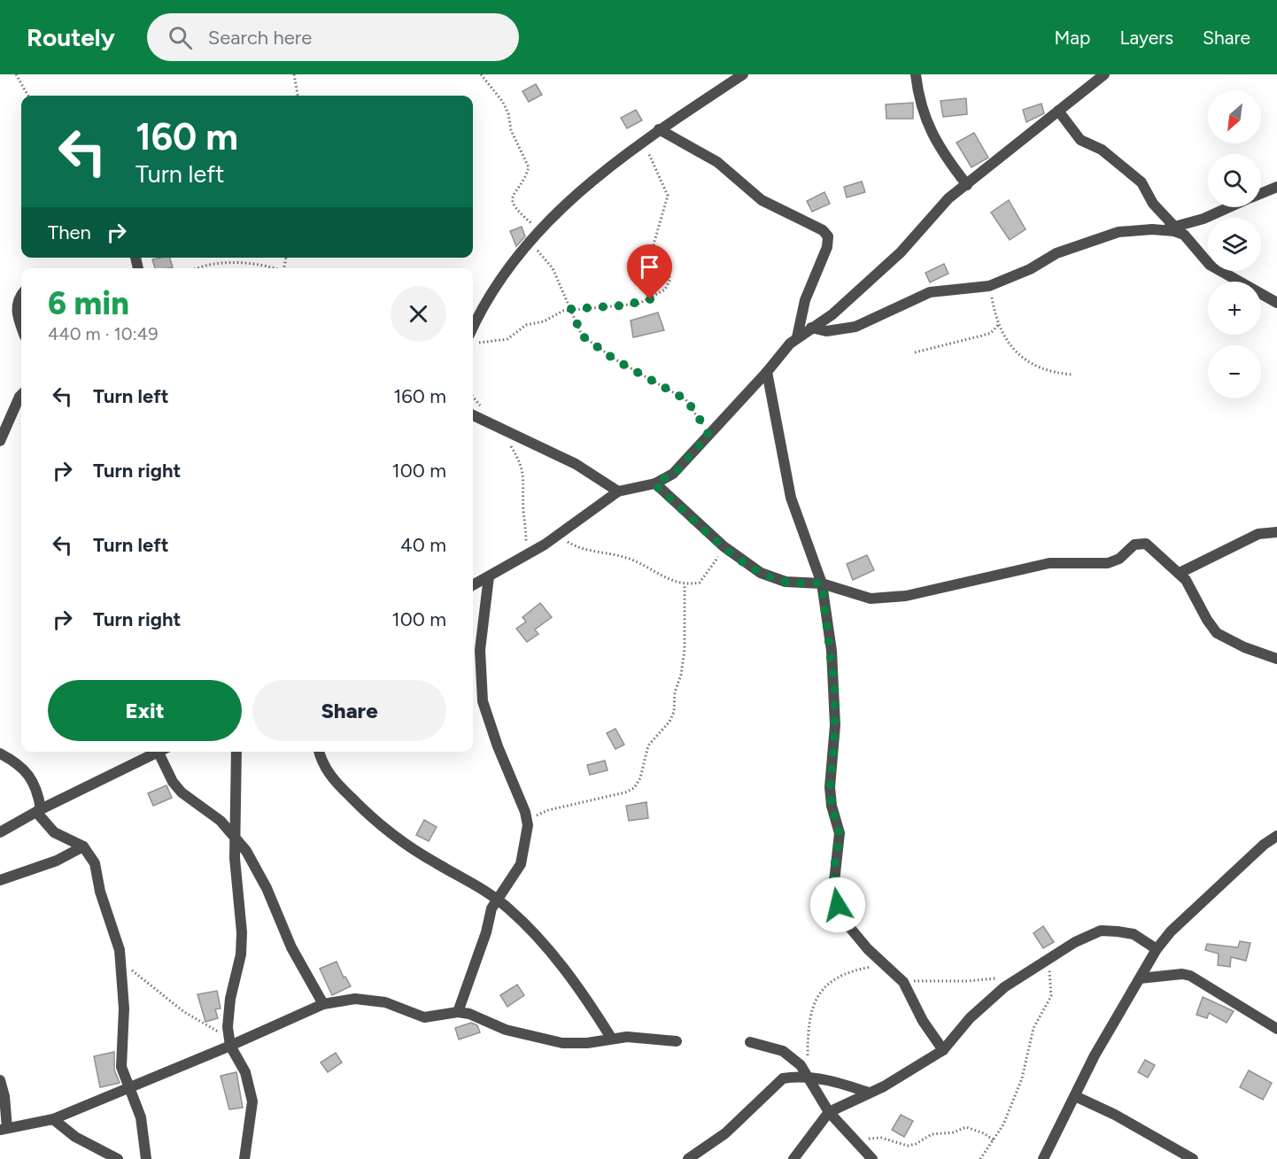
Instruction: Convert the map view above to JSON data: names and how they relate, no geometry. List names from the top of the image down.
{
  "north": "bottom left",
  "page": {
    "header": "Routely",
    "search": "Search here",
    "nav": ["Map", "Layers", "Share"],
    "map_buttons": ["+", "−"],
    "turn": ["160 m", "Turn left"],
    "then": "Then",
    "heading": ["6 min", "440 m · 10:49"],
    "list": [
      {
        "name": "Turn left",
        "value": "160 m"
      },
      {
        "name": "Turn right",
        "value": "100 m"
      },
      {
        "name": "Turn left",
        "value": "40 m"
      },
      {
        "name": "Turn right",
        "value": "100 m"
      }
    ],
    "buttons": ["Exit", "Share"]
  }
}
